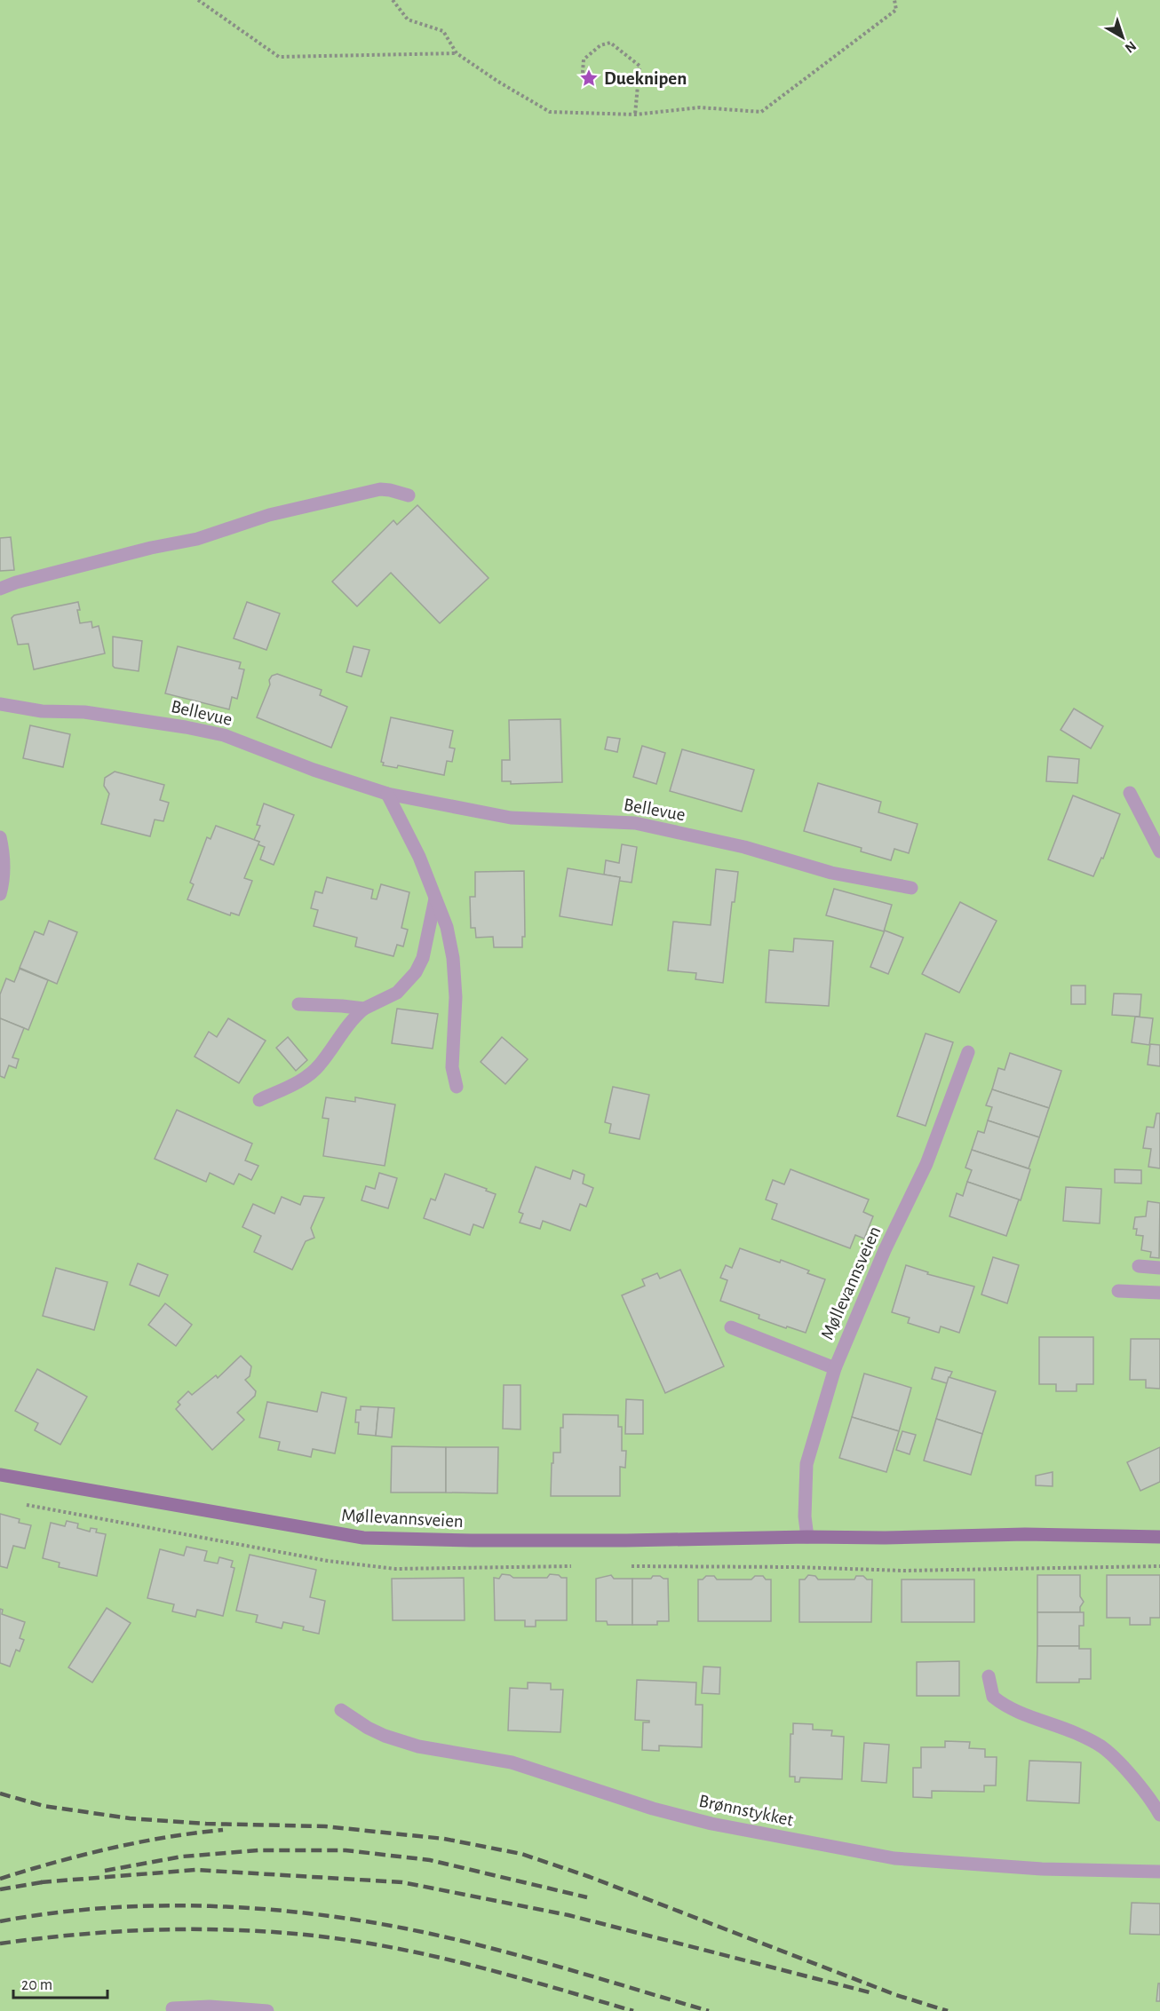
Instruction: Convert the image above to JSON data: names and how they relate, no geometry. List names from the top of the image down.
{
  "streets": {
    "main road": ["Møllevannsveien"],
    "street": ["Bellevue", "Brønnstykket"]
  },
  "places": {
    "place": ["Dueknipen"]
  },
  "scale_bar": "20 m",
  "north": "bottom right"
}
